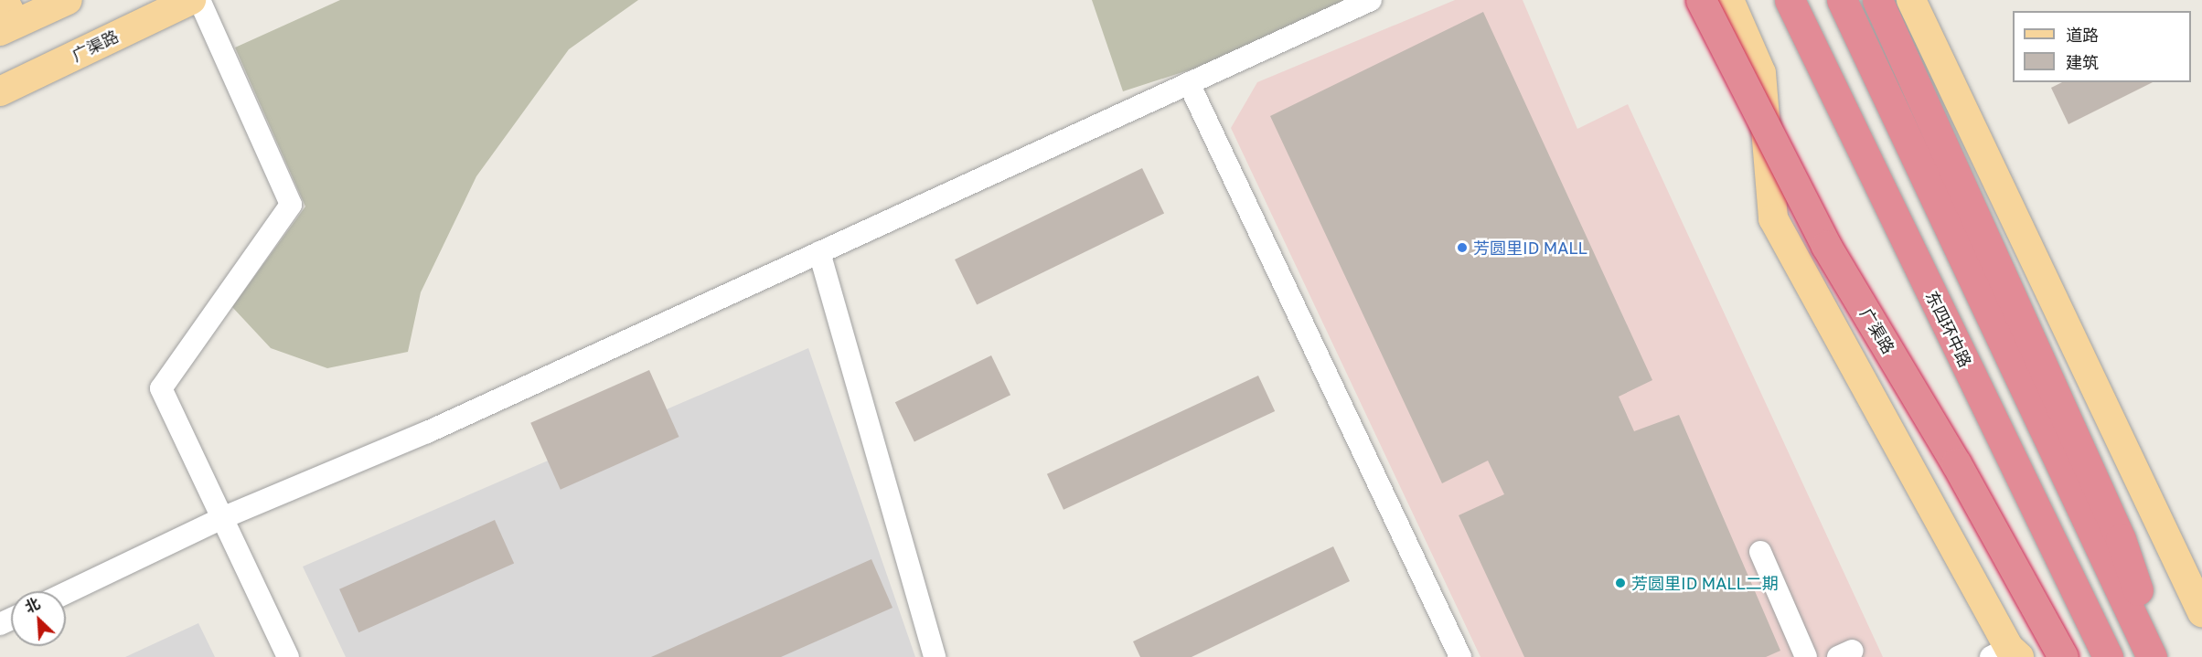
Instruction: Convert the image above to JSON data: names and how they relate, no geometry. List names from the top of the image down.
{
  "streets": {
    "highway": ["广渠路", "东四环中路"]
  },
  "places": ["芳圆里ID MALL", "芳圆里ID MALL二期"],
  "legend": ["道路", "建筑"],
  "north": "top left"
}
